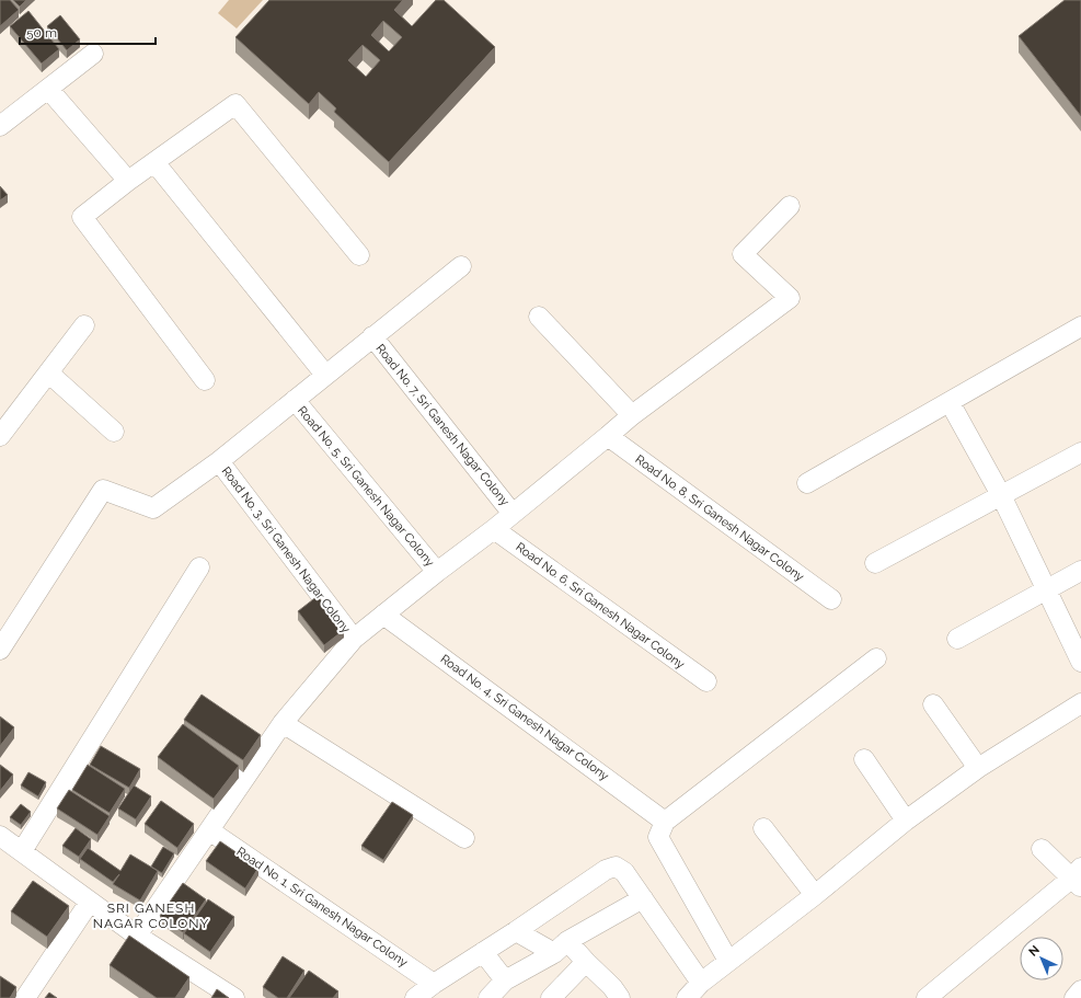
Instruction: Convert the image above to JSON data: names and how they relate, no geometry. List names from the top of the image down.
{
  "streets": {
    "street": [
      "Road No. 7, Sri Ganesh Nagar Colony",
      "Road No. 5, Sri Ganesh Nagar Colony",
      "Road No. 8, Sri Ganesh Nagar Colony",
      "Road No. 3, Sri Ganesh Nagar Colony",
      "Road No. 6, Sri Ganesh Nagar Colony",
      "Road No. 4, Sri Ganesh Nagar Colony",
      "Road No. 1, Sri Ganesh Nagar Colony"
    ]
  },
  "districts": ["SRI GANESH NAGAR COLONY"],
  "scale_bar": "50 m",
  "north": "top left"
}
